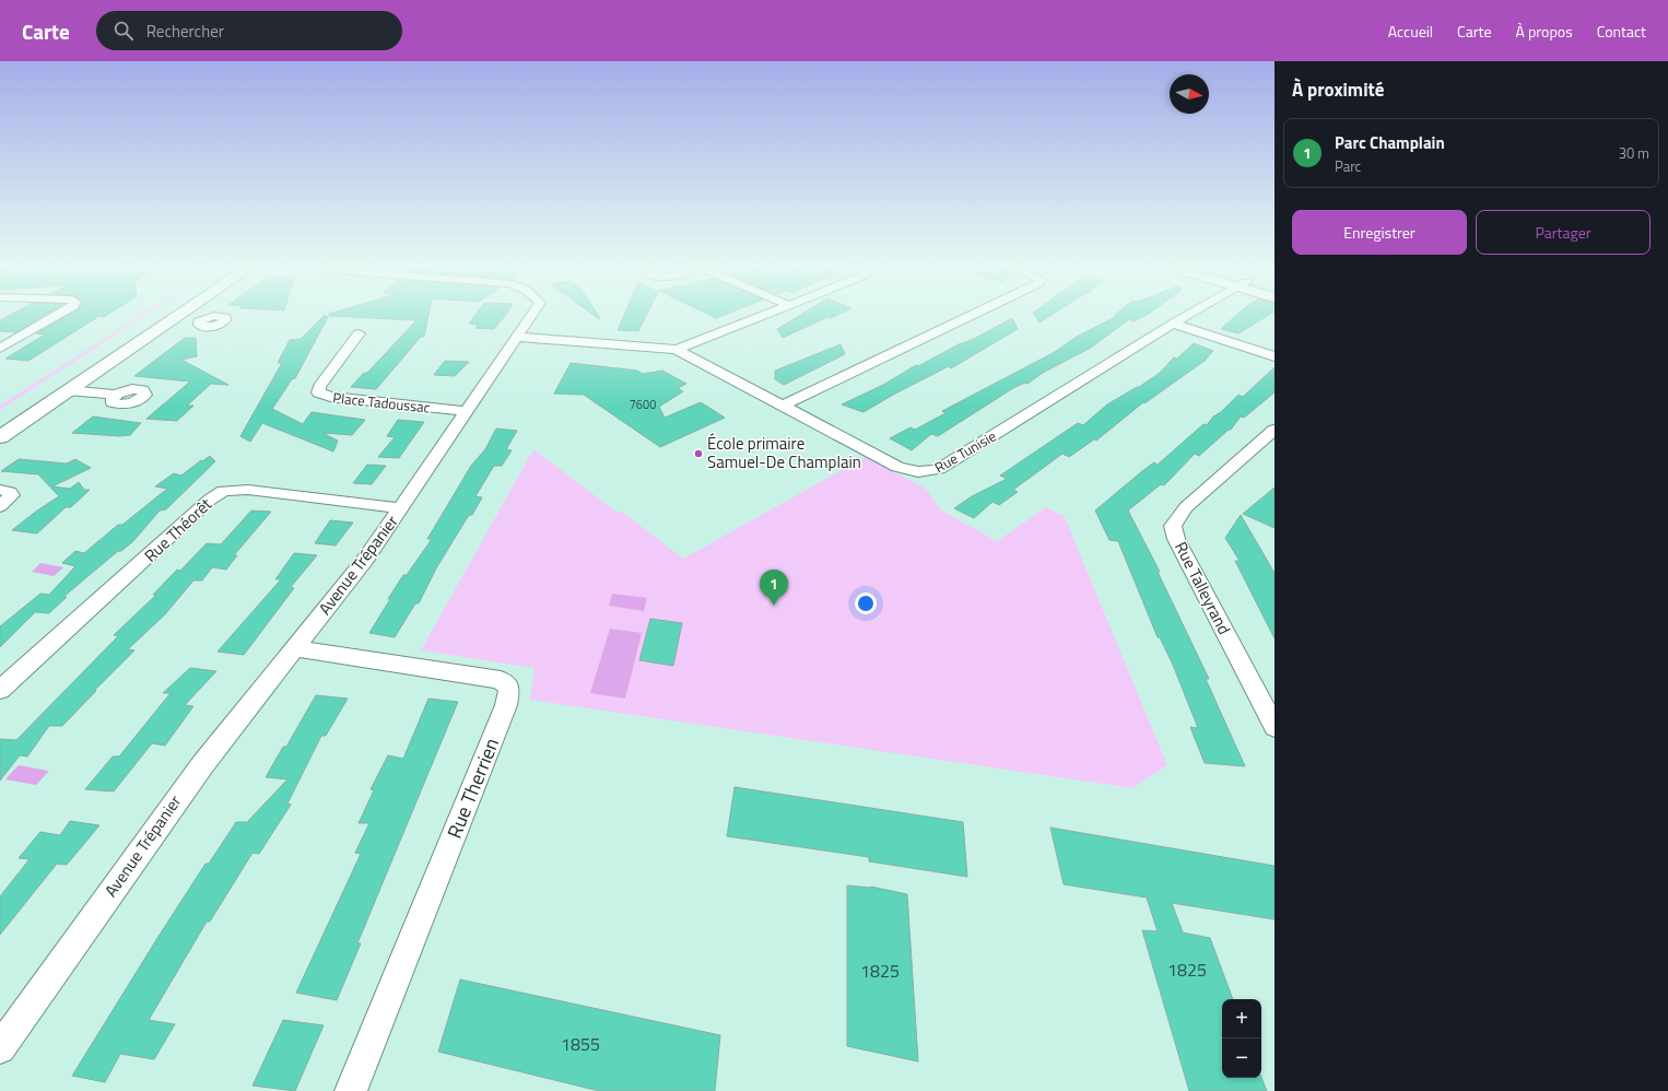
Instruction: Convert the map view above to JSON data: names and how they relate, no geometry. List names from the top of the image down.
{
  "streets": {
    "street": [
      "Place Tadoussac",
      "Rue Tunisie",
      "Rue Théorêt",
      "Avenue Trépanier",
      "Rue Talleyrand",
      "Rue Therrien"
    ]
  },
  "crossings": [
    ["Place Tadoussac", "Avenue Trépanier"],
    ["Rue Tunisie", "Avenue Trépanier"],
    ["Rue Théorêt", "Avenue Trépanier"],
    ["Avenue Trépanier", "Rue Therrien"]
  ],
  "places": ["École primaire Samuel-De Champlain"],
  "house_numbers": [
    "7600",
    "1825",
    "1825",
    "1855"
  ],
  "north": "right",
  "page": {
    "header": "Carte",
    "search": "Rechercher",
    "nav": [
      "Accueil",
      "Carte",
      "À propos",
      "Contact"
    ],
    "heading": "À proximité",
    "list": [
      {
        "mark": "1",
        "name": "Parc Champlain",
        "note": "Parc",
        "value": "30 m"
      }
    ],
    "buttons": ["Enregistrer", "Partager"],
    "pins": "1",
    "map_buttons": ["+", "−"]
  }
}
